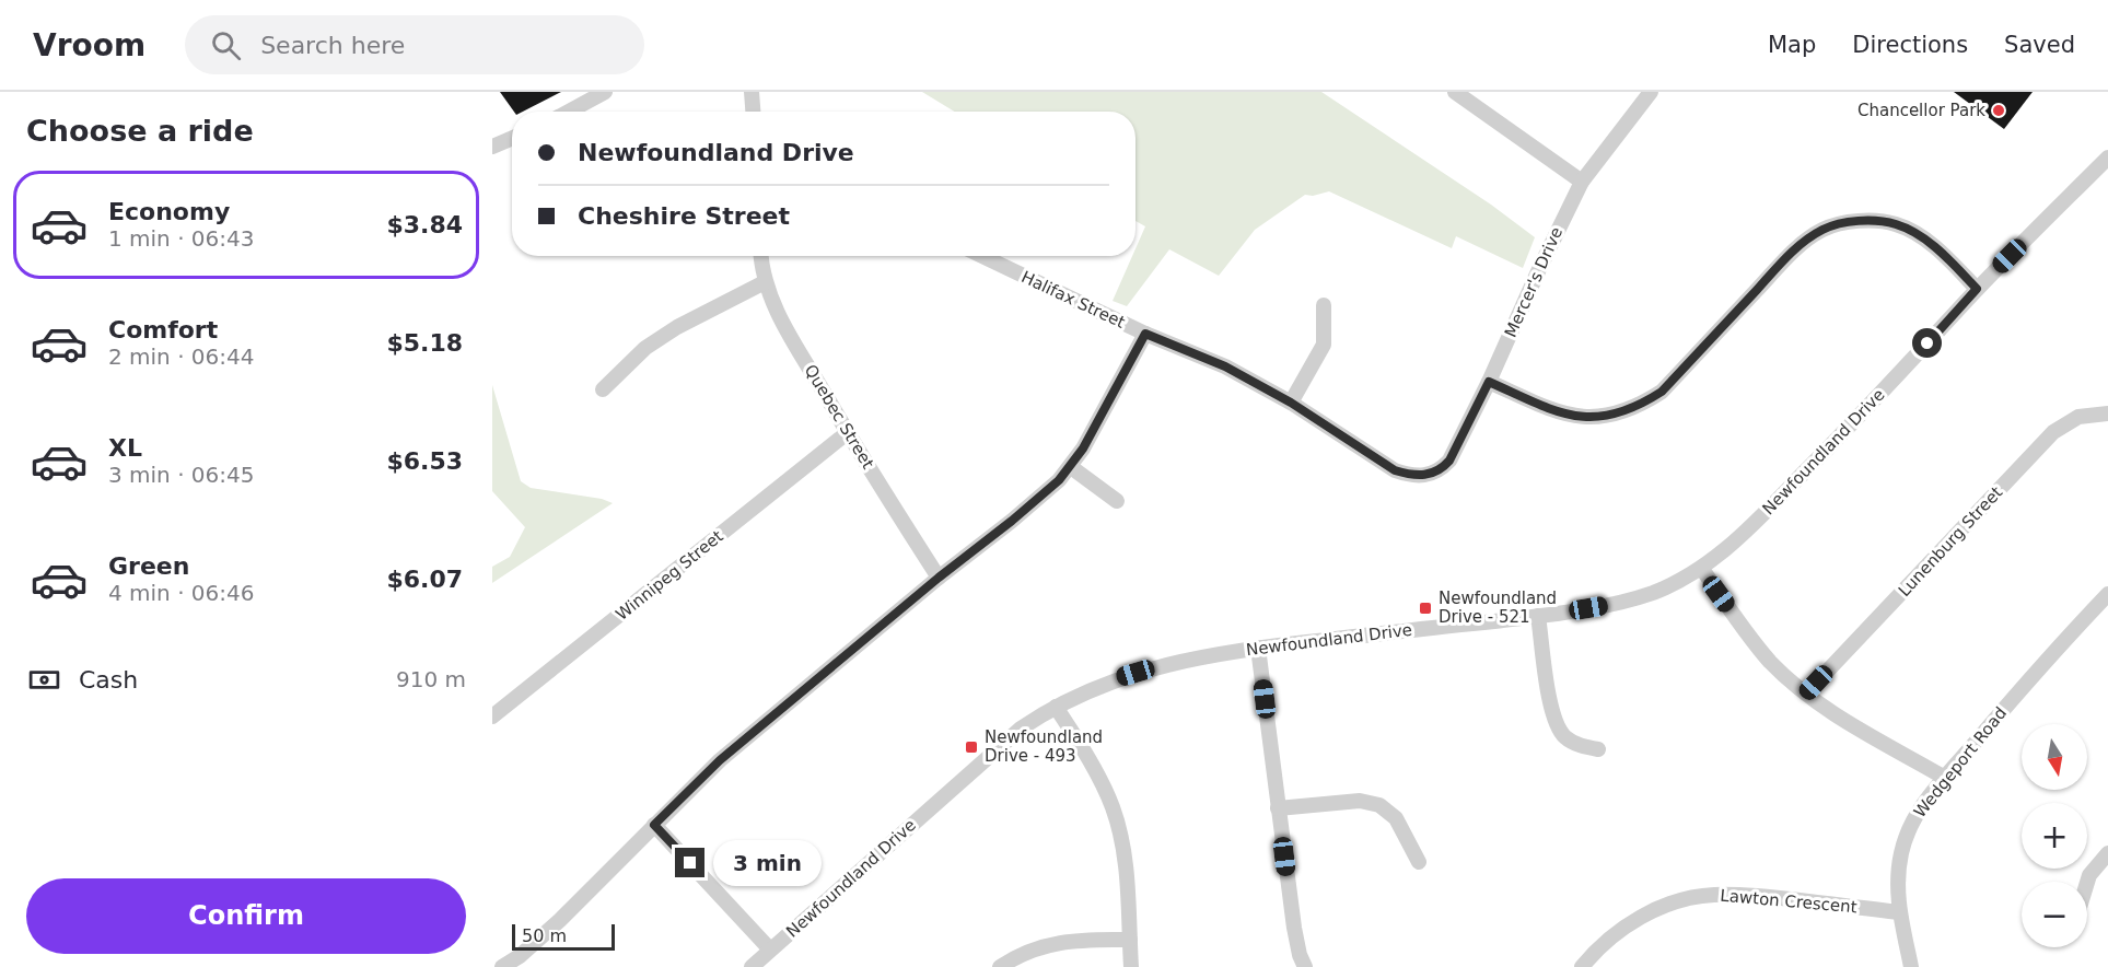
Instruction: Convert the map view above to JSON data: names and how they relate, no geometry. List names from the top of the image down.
{
  "streets": {
    "street": [
      "Mercer's Drive",
      "Halifax Street",
      "Quebec Street",
      "Newfoundland Drive",
      "Lunenburg Street",
      "Winnipeg Street",
      "Wedgeport Road",
      "Lawton Crescent"
    ]
  },
  "crossings": [
    ["Mercer's Drive", "Halifax Street"],
    ["Quebec Street", "Winnipeg Street"],
    ["Wedgeport Road", "Lawton Crescent"]
  ],
  "places": {
    "other": ["Chancellor Park"],
    "transit": ["Newfoundland Drive - 521", "Newfoundland Drive - 493"]
  },
  "scale_bar": "50 m",
  "north": "bottom",
  "page": {
    "header": "Vroom",
    "search": "Search here",
    "nav": ["Map", "Directions", "Saved"],
    "heading": "Choose a ride",
    "banner": ["Newfoundland Drive", "Cheshire Street"],
    "list": [
      {
        "name": "Economy",
        "note": "1 min · 06:43",
        "value": "$3.84"
      },
      {
        "name": "Comfort",
        "note": "2 min · 06:44",
        "value": "$5.18"
      },
      {
        "name": "XL",
        "note": "3 min · 06:45",
        "value": "$6.53"
      },
      {
        "name": "Green",
        "note": "4 min · 06:46",
        "value": "$6.07"
      }
    ],
    "pay": ["Cash", "910 m"],
    "map_buttons": ["+", "−"],
    "bubble": "3 min",
    "buttons": "Confirm",
    "scale": "50 m"
  }
}
